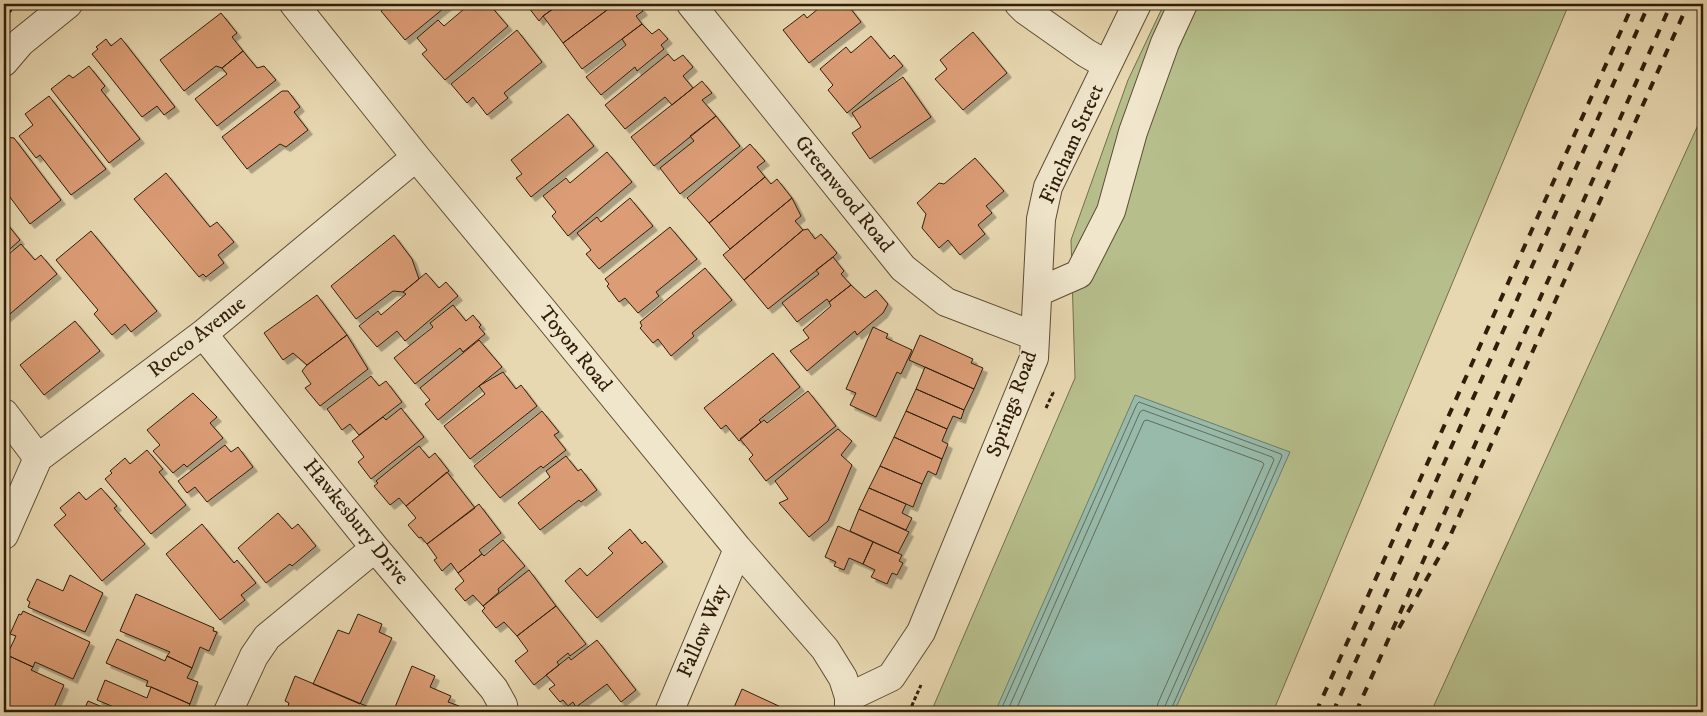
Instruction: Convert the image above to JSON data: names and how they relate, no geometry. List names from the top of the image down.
{
  "streets": {
    "street": [
      "Fincham Street",
      "Greenwood Road",
      "Rocco Avenue",
      "Toyon Road",
      "Springs Road",
      "Hawkesbury Drive",
      "Fallow Way"
    ]
  },
  "crossings": [
    ["Fincham Street", "Springs Road"],
    ["Greenwood Road", "Springs Road"],
    ["Rocco Avenue", "Toyon Road"],
    ["Rocco Avenue", "Hawkesbury Drive"],
    ["Toyon Road", "Springs Road"],
    ["Toyon Road", "Fallow Way"]
  ]
}
